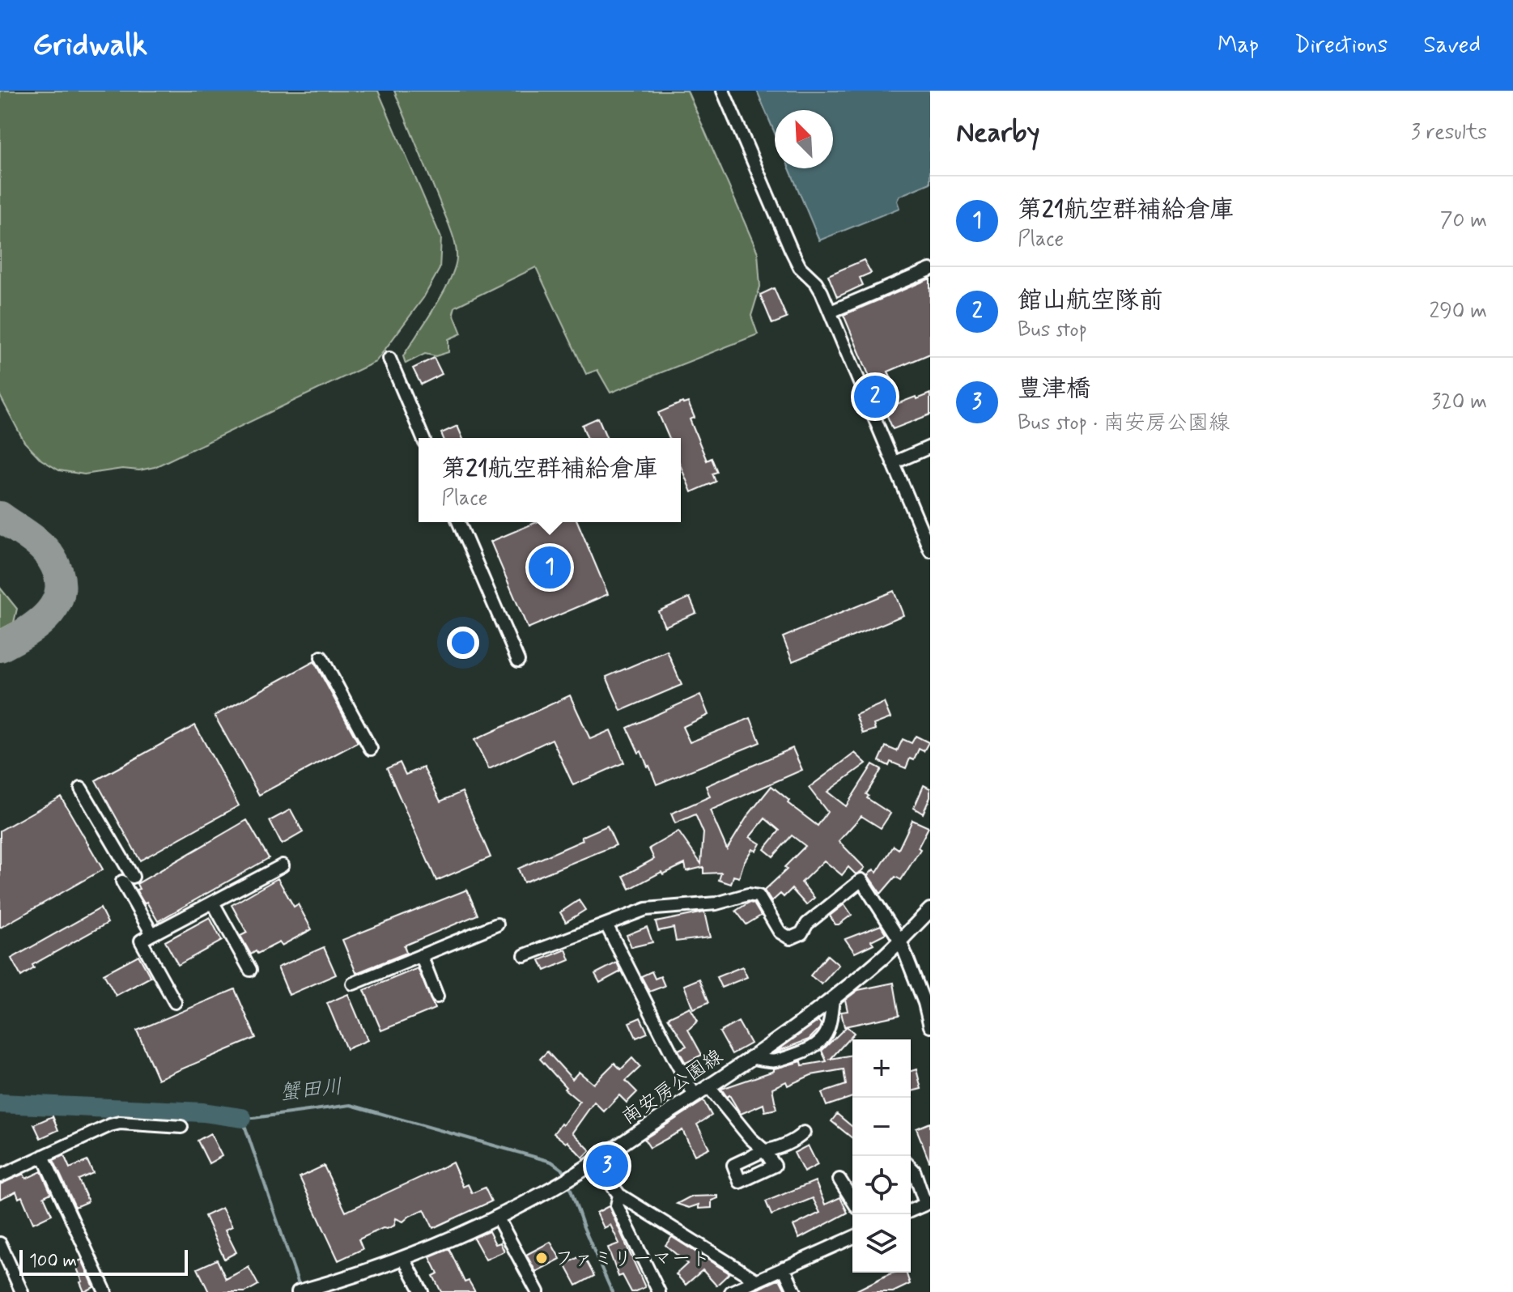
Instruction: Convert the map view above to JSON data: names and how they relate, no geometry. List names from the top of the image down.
{
  "streets": {
    "main road": ["南安房公園線"]
  },
  "water": ["蟹田川"],
  "places": ["ファミリーマート"],
  "scale_bar": "100 m",
  "north": "top left",
  "page": {
    "header": "Gridwalk",
    "nav": ["Map", "Directions", "Saved"],
    "heading": ["Nearby", "3 results"],
    "list": [
      {
        "mark": "1",
        "name": "第21航空群補給倉庫",
        "note": "Place",
        "value": "70 m"
      },
      {
        "mark": "2",
        "name": "館山航空隊前",
        "note": "Bus stop",
        "value": "290 m"
      },
      {
        "mark": "3",
        "name": "豊津橋",
        "note": "Bus stop · 南安房公園線",
        "value": "320 m"
      }
    ],
    "pins": ["2", "1", "3"],
    "popup": ["第21航空群補給倉庫", "Place"],
    "map_buttons": ["+", "−"],
    "scale": "100 m"
  }
}
